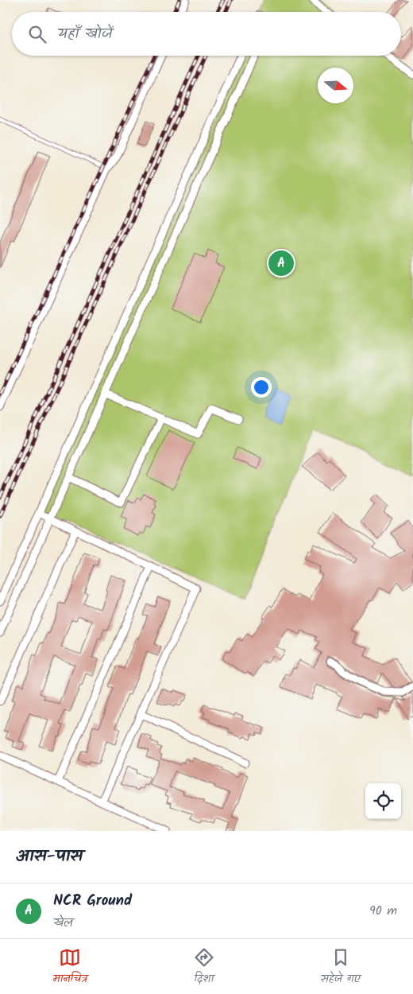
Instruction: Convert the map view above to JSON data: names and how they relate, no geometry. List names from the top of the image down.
{
  "north": "right",
  "page": {
    "search": "यहाँ खोजें",
    "pins": "A",
    "heading": "आस-पास",
    "list": [
      {
        "mark": "A",
        "name": "NCR Ground",
        "note": "खेल",
        "value": "90 m"
      }
    ],
    "nav": ["मानचित्र", "दिशा", "सहेजे गए"]
  }
}
